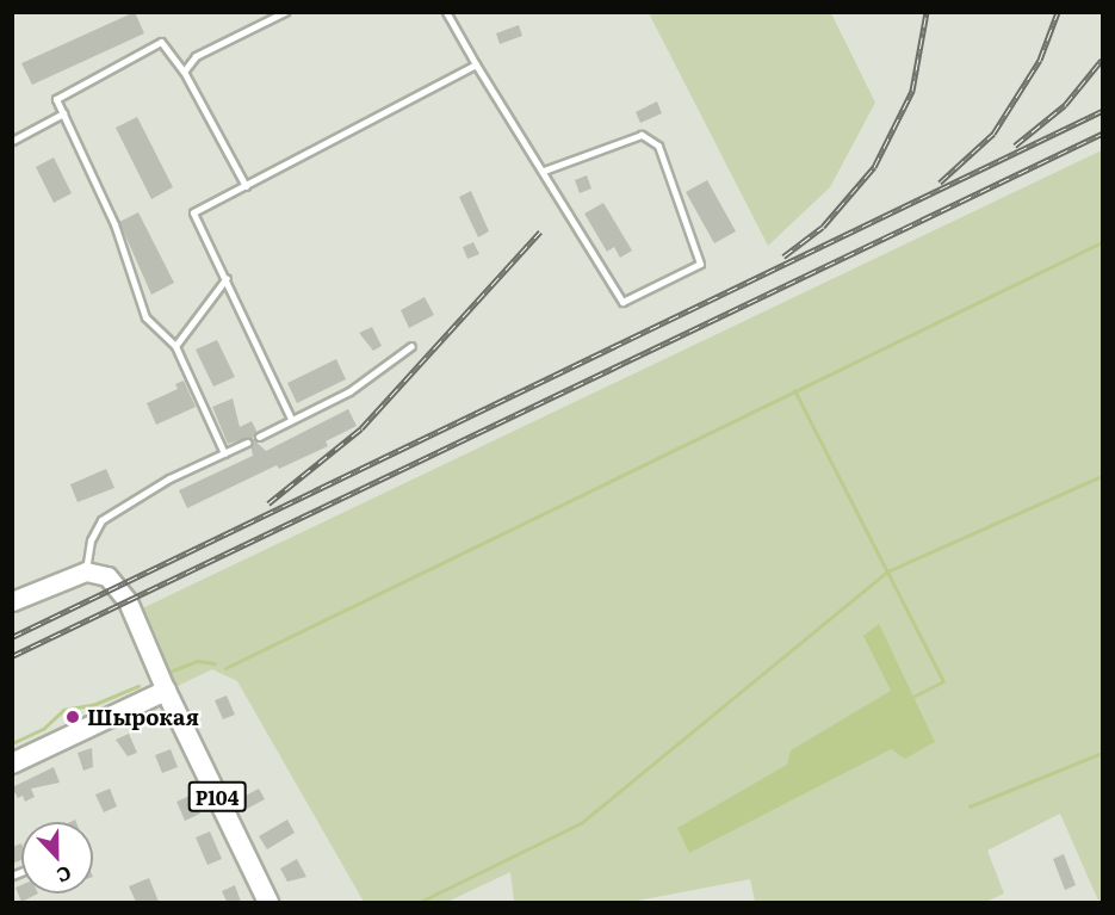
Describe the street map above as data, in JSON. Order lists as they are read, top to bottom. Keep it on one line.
{"streets":{"main road":["Р104"]},"places":["Шырокая"],"north":"bottom"}
